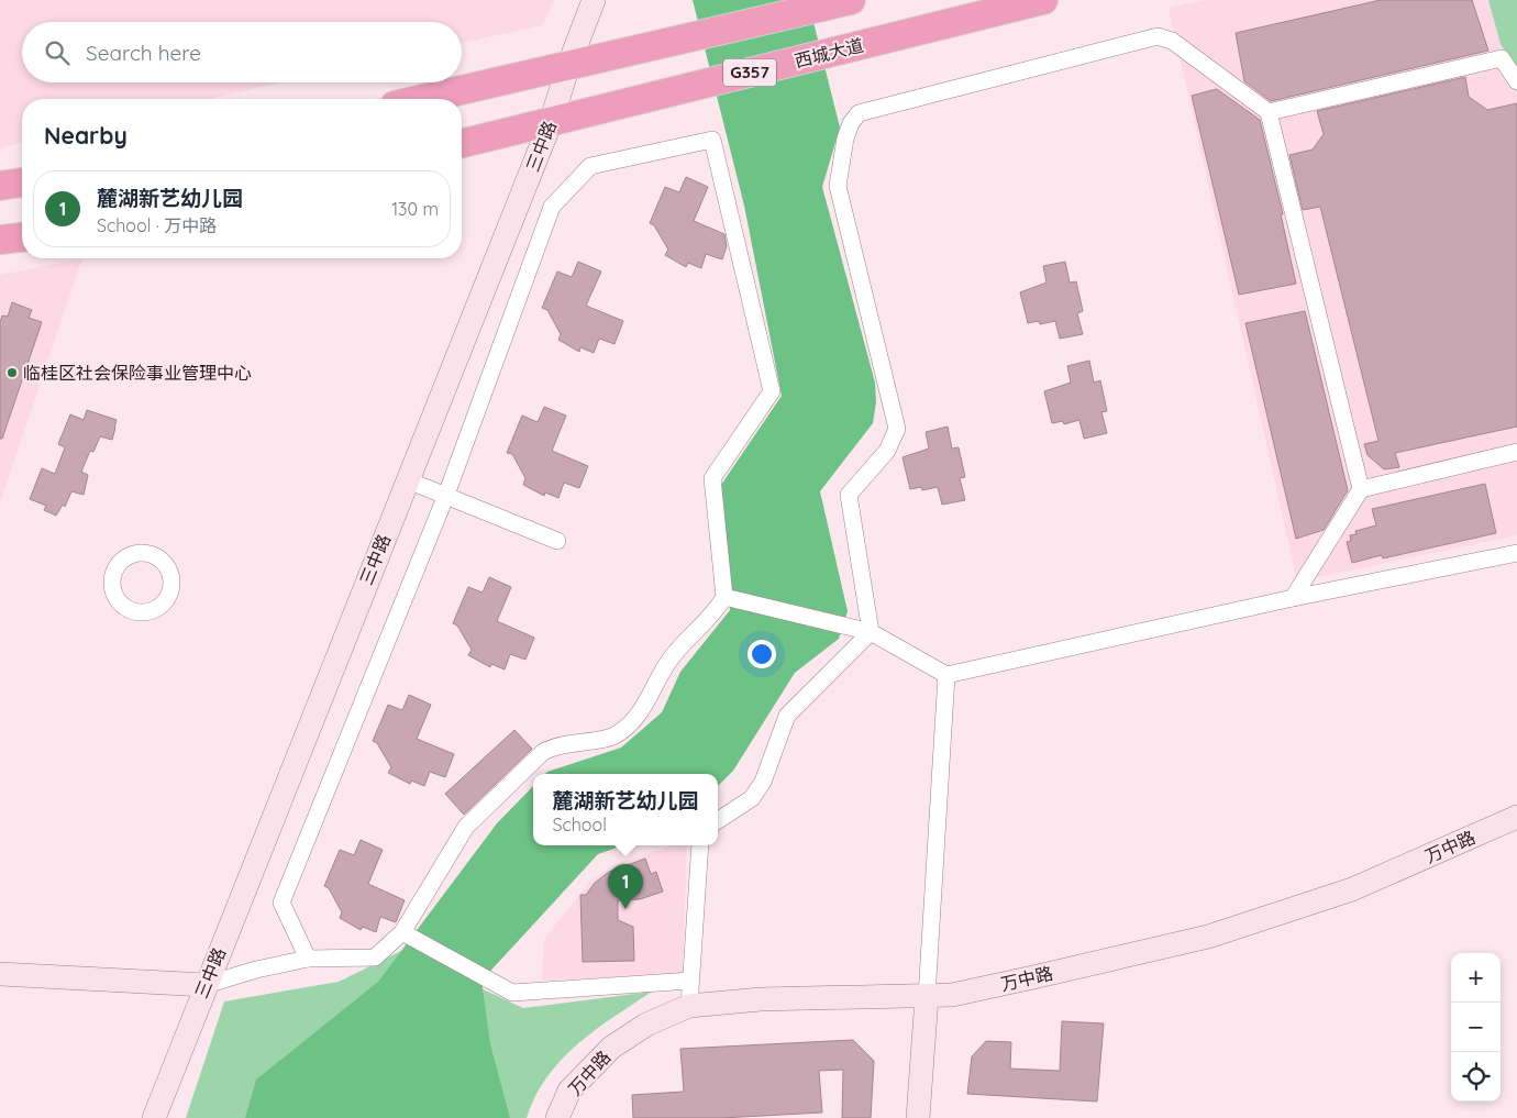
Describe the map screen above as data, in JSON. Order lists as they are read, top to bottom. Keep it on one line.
{"streets":{"highway":["西城大道","G357"],"street":["三中路","万中路"]},"crossings":[["西城大道","三中路"]],"places":["临桂区社会保险事业管理中心"],"page":{"search":"Search here","heading":"Nearby","list":[{"mark":"1","name":"麓湖新艺幼儿园","note":"School · 万中路","value":"130 m"}],"popup":["麓湖新艺幼儿园","School"],"pins":"1","map_buttons":["+","−"]}}
